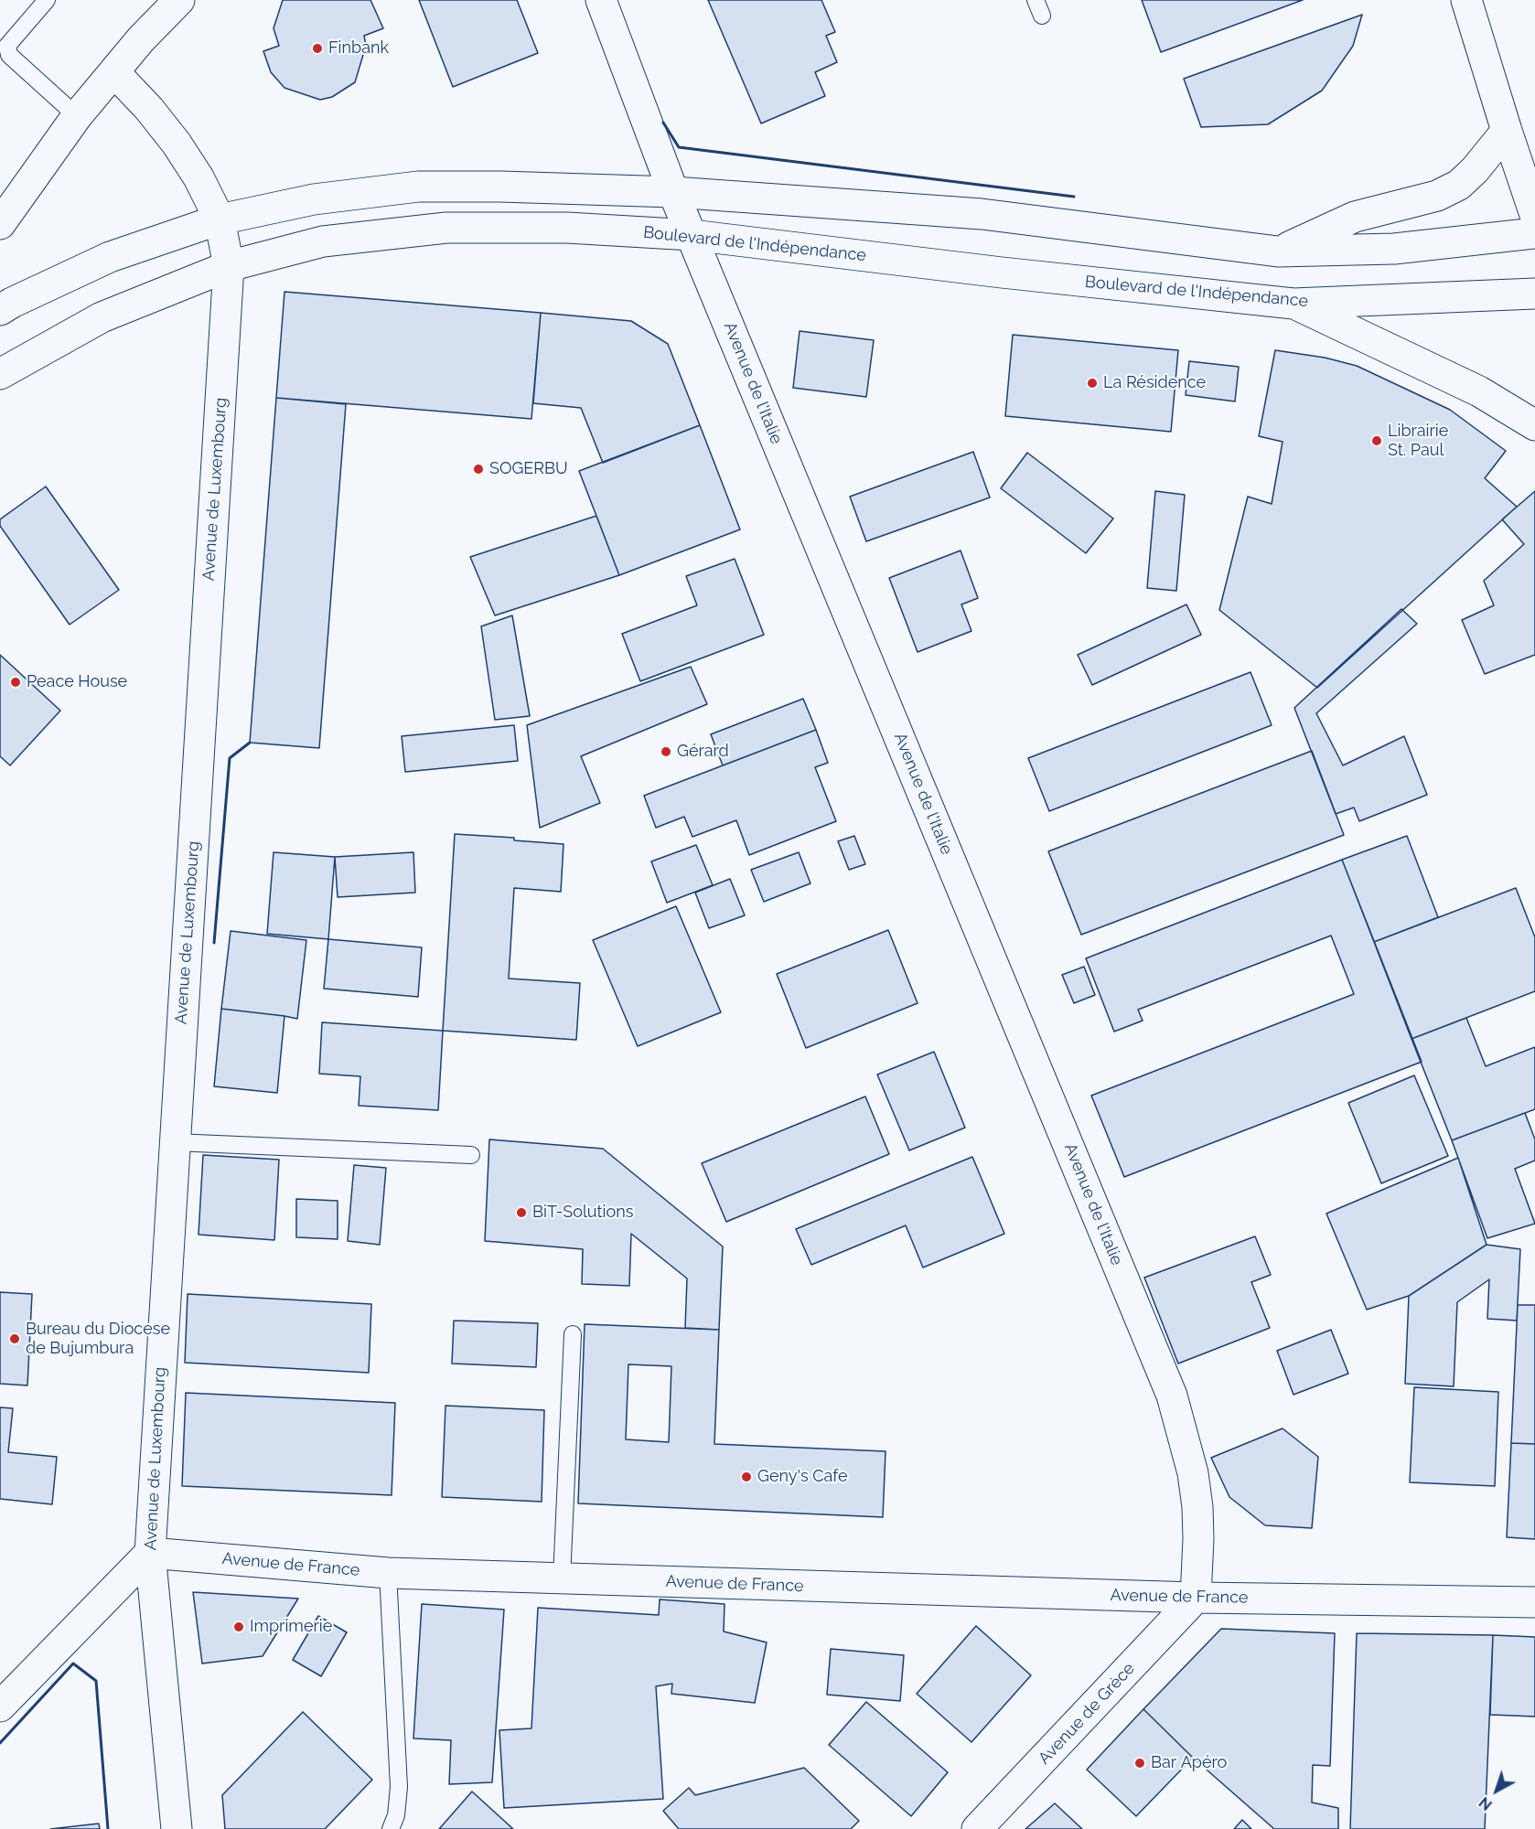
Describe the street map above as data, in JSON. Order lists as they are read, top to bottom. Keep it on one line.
{"streets":{"street":["Boulevard de l'Indépendance","Avenue de l'Italie","Avenue de Luxembourg","Avenue de France","Avenue de Grèce"]},"crossings":[["Boulevard de l'Indépendance","Avenue de l'Italie"],["Boulevard de l'Indépendance","Avenue de Luxembourg"],["Avenue de l'Italie","Avenue de France"],["Avenue de l'Italie","Avenue de Grèce"],["Avenue de Luxembourg","Avenue de France"],["Avenue de France","Avenue de Grèce"]],"places":["Finbank","La Résidence","Librairie St. Paul","SOGERBU","Peace House","Gérard","BiT-Solutions","Bureau du Diocese de Bujumbura","Geny's Cafe","Imprimerie","Bar Apéro"],"north":"bottom left"}
